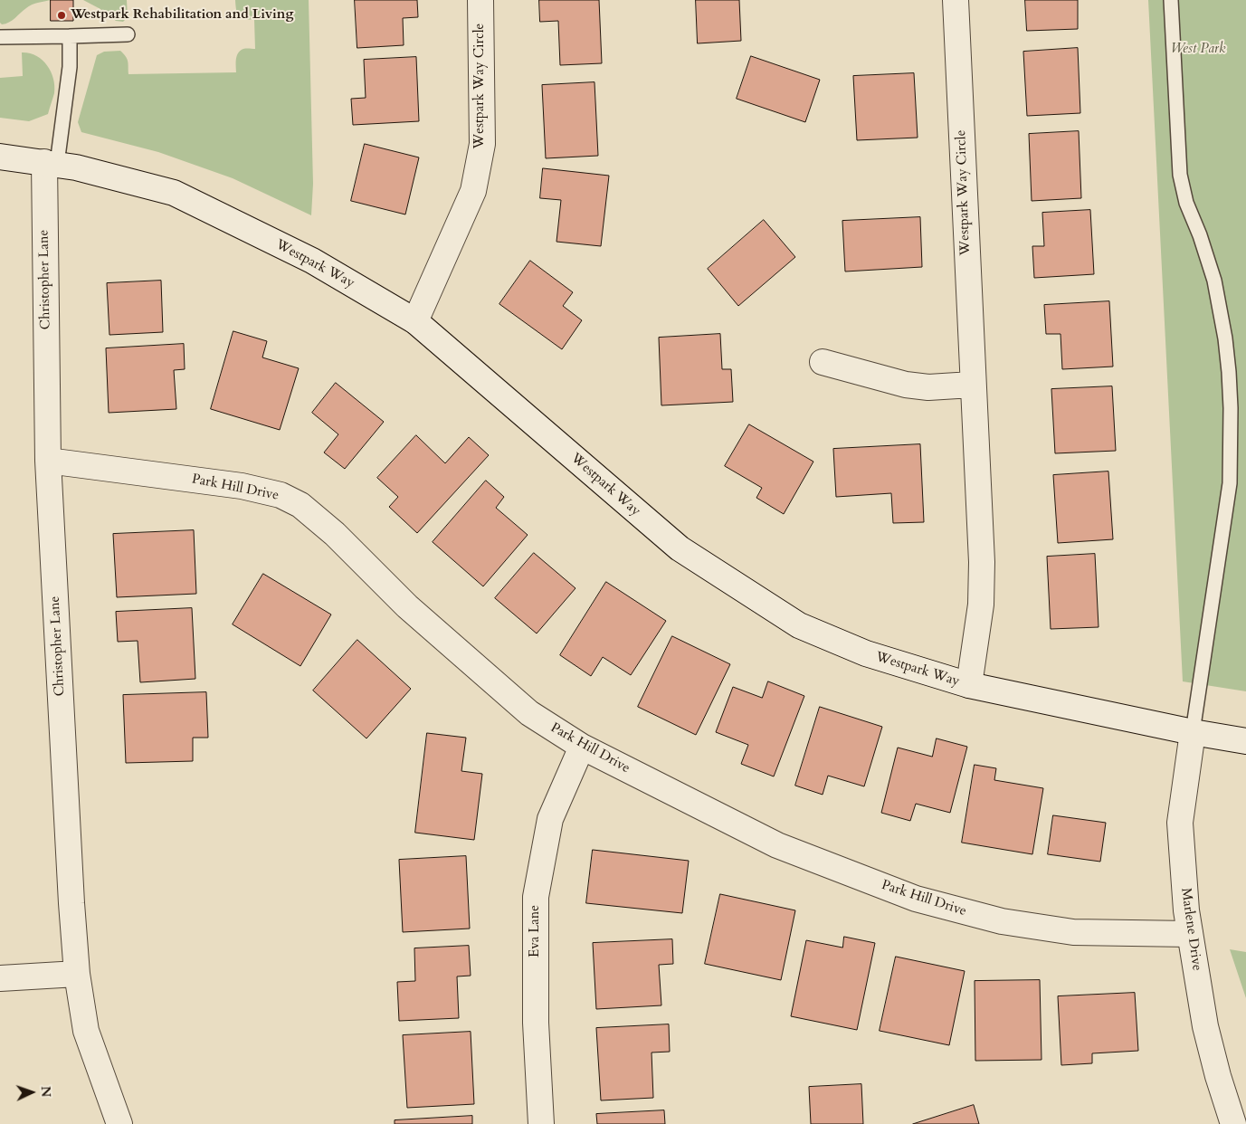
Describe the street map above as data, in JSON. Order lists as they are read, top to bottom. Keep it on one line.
{"streets":{"street":["Westpark Way Circle","Westpark Way","Christopher Lane","Park Hill Drive","Marlene Drive","Eva Lane"]},"crossings":[["Westpark Way Circle","Westpark Way"],["Westpark Way","Christopher Lane"],["Westpark Way","Marlene Drive"],["Christopher Lane","Park Hill Drive"],["Park Hill Drive","Marlene Drive"],["Park Hill Drive","Eva Lane"]],"parks":["West Park"],"places":["Westpark Rehabilitation and Living"],"north":"right"}
